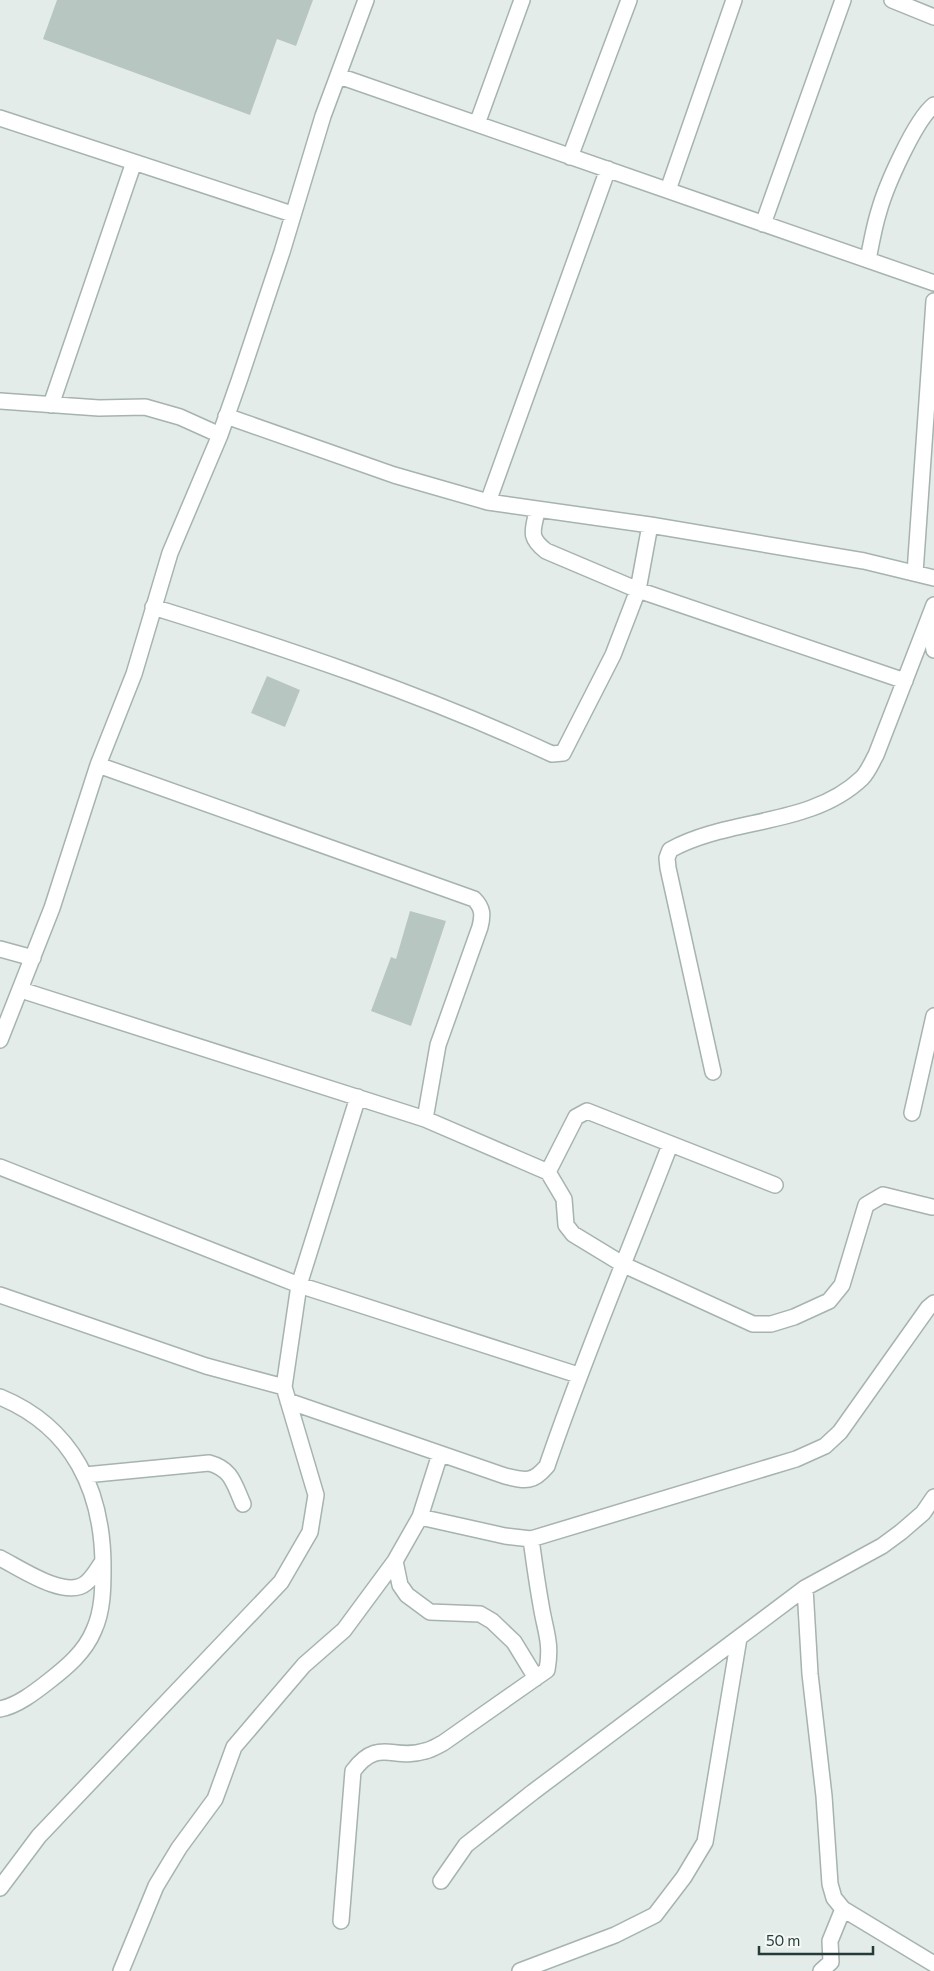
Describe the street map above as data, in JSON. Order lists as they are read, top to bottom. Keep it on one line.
{"scale_bar":"50 m"}
